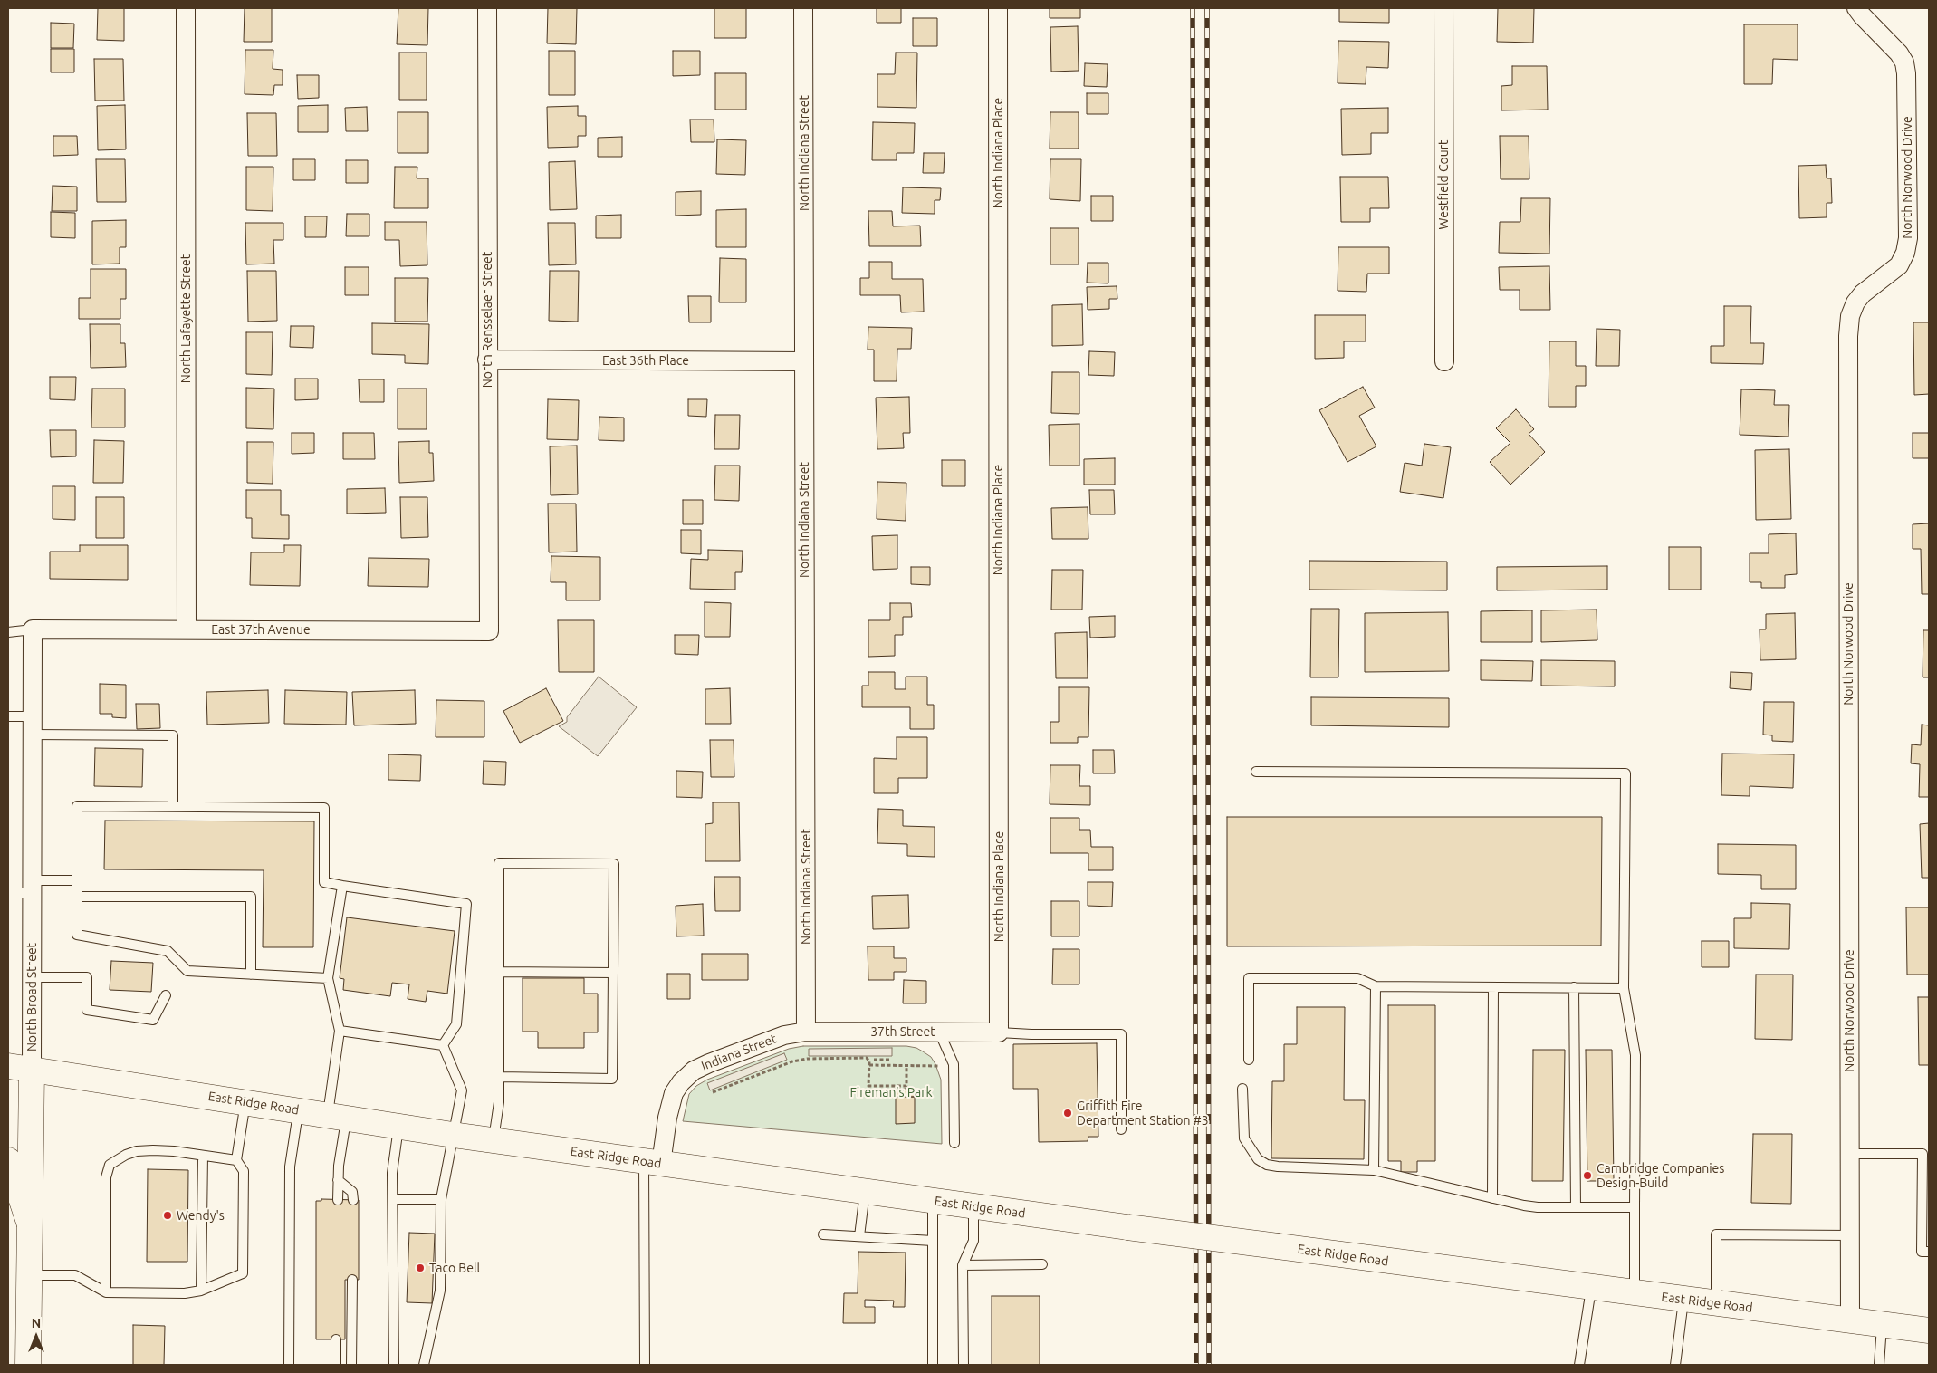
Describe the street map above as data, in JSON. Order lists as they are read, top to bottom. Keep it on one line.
{"streets":{"main road":["North Broad Street","East Ridge Road"],"street":["North Indiana Street","North Indiana Place","North Norwood Drive","Westfield Court","North Lafayette Street","North Rensselaer Street","East 36th Place","East 37th Avenue","37th Street","Indiana Street"]},"crossings":[["North Indiana Street","East 36th Place"],["North Indiana Street","37th Street"],["North Indiana Street","Indiana Street"],["North Indiana Place","37th Street"],["North Norwood Drive","East Ridge Road"],["North Lafayette Street","East 37th Avenue"],["North Rensselaer Street","East 36th Place"],["North Rensselaer Street","East 37th Avenue"],["East 37th Avenue","North Broad Street"],["North Broad Street","East Ridge Road"],["37th Street","Indiana Street"],["Indiana Street","East Ridge Road"]],"parks":["Fireman’s Park"],"places":["Griffith Fire Department Station #3","Cambridge Companies Design-Build","Wendy's","Taco Bell"],"north":"top"}
